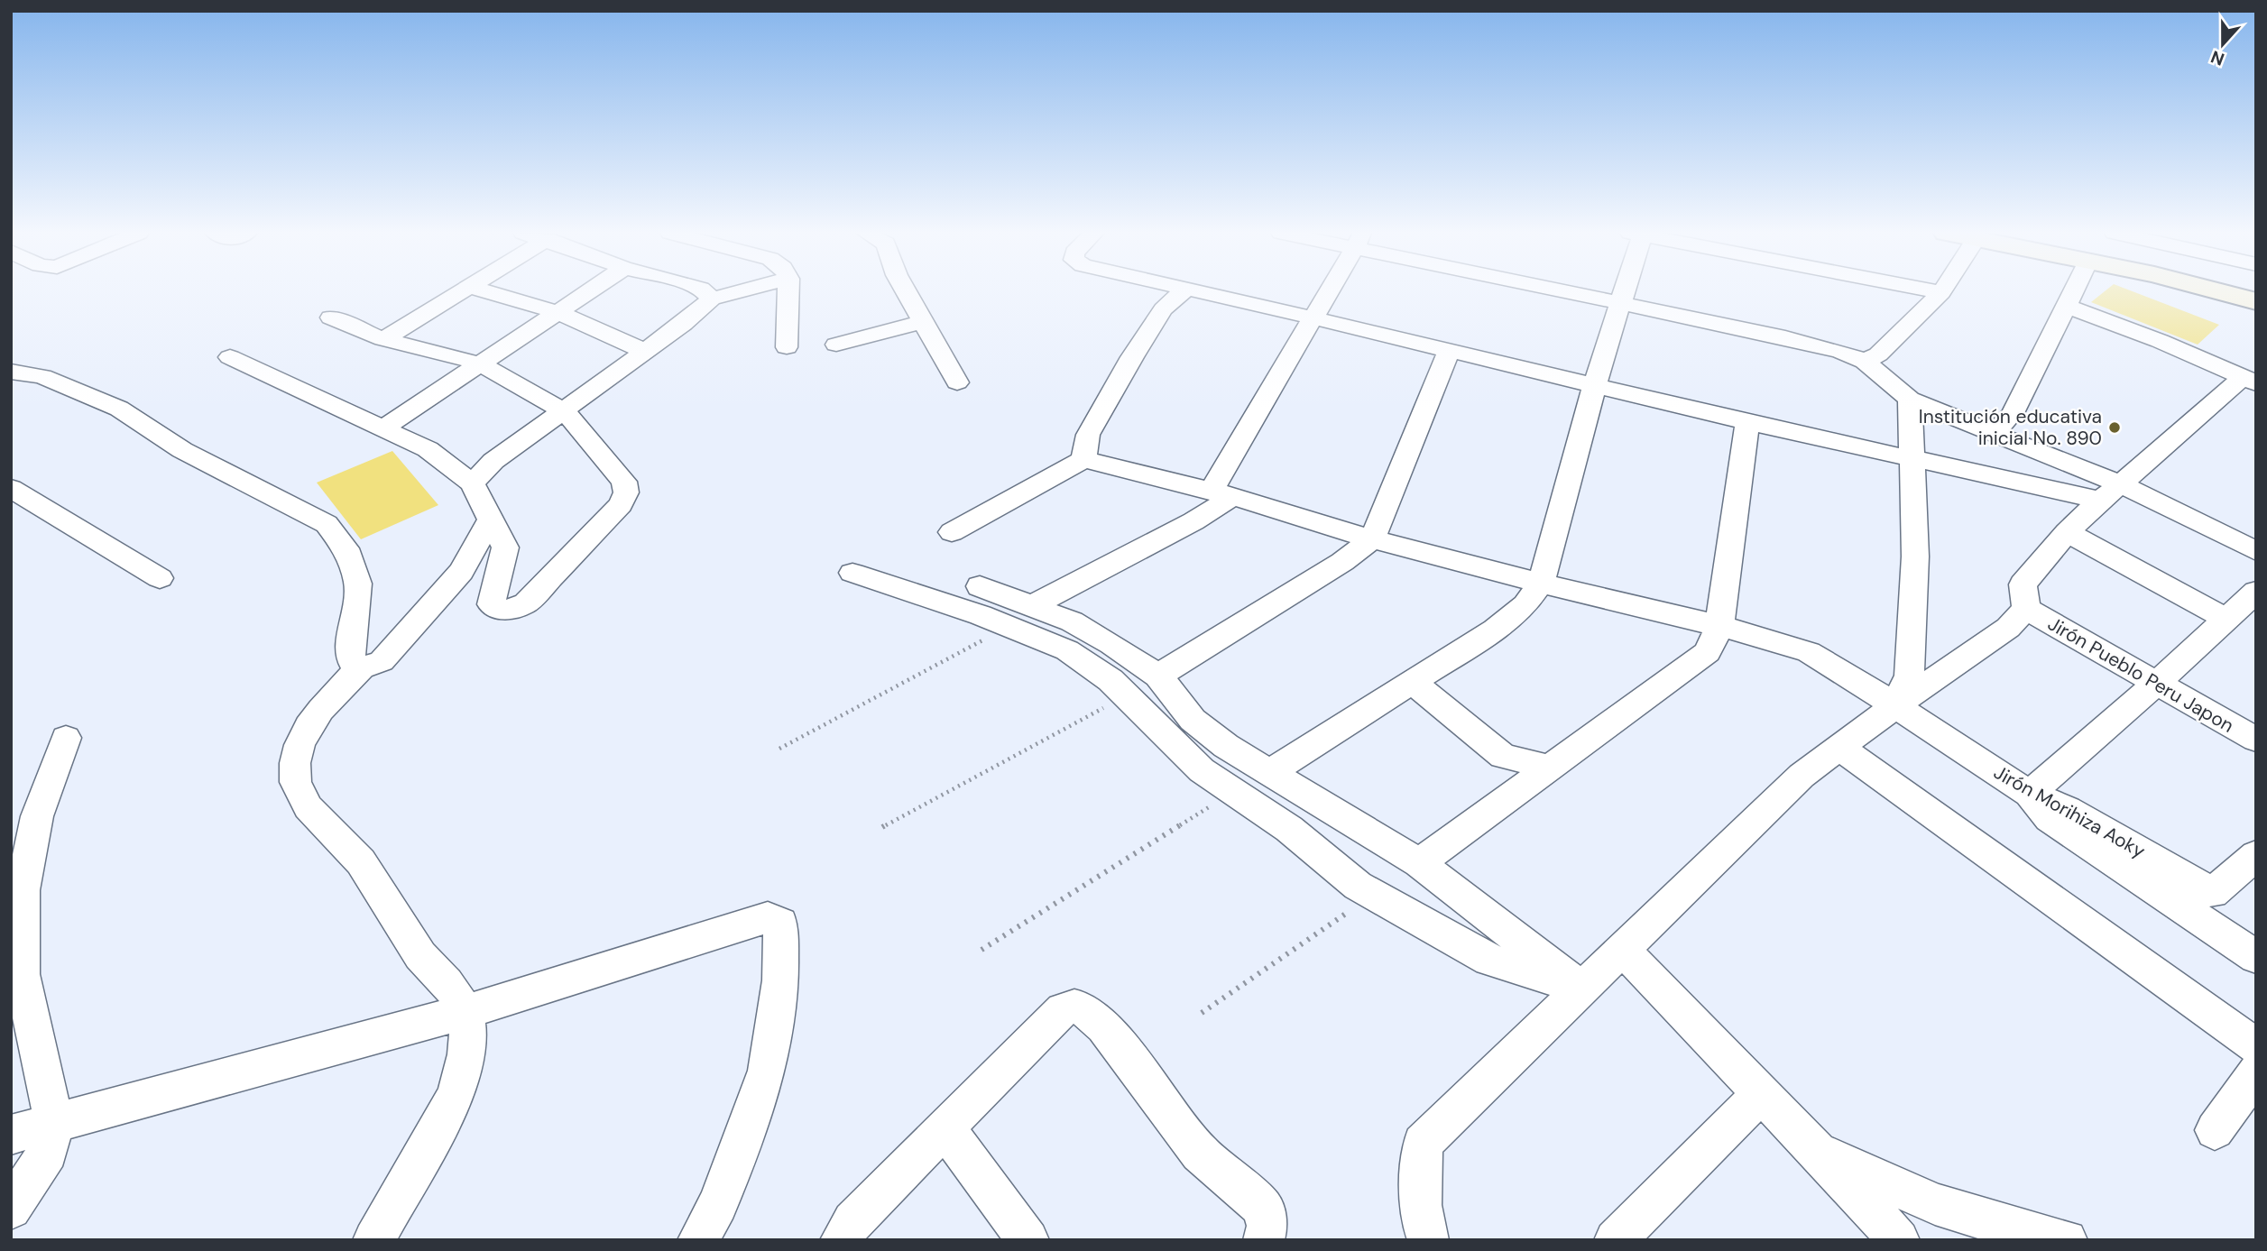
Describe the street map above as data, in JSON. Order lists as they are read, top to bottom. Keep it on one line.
{"streets":{"street":["Jirón Pueblo Peru Japon","Jirón Morihiza Aoky"]},"places":["Institución educativa inicial No. 890"],"north":"bottom"}
